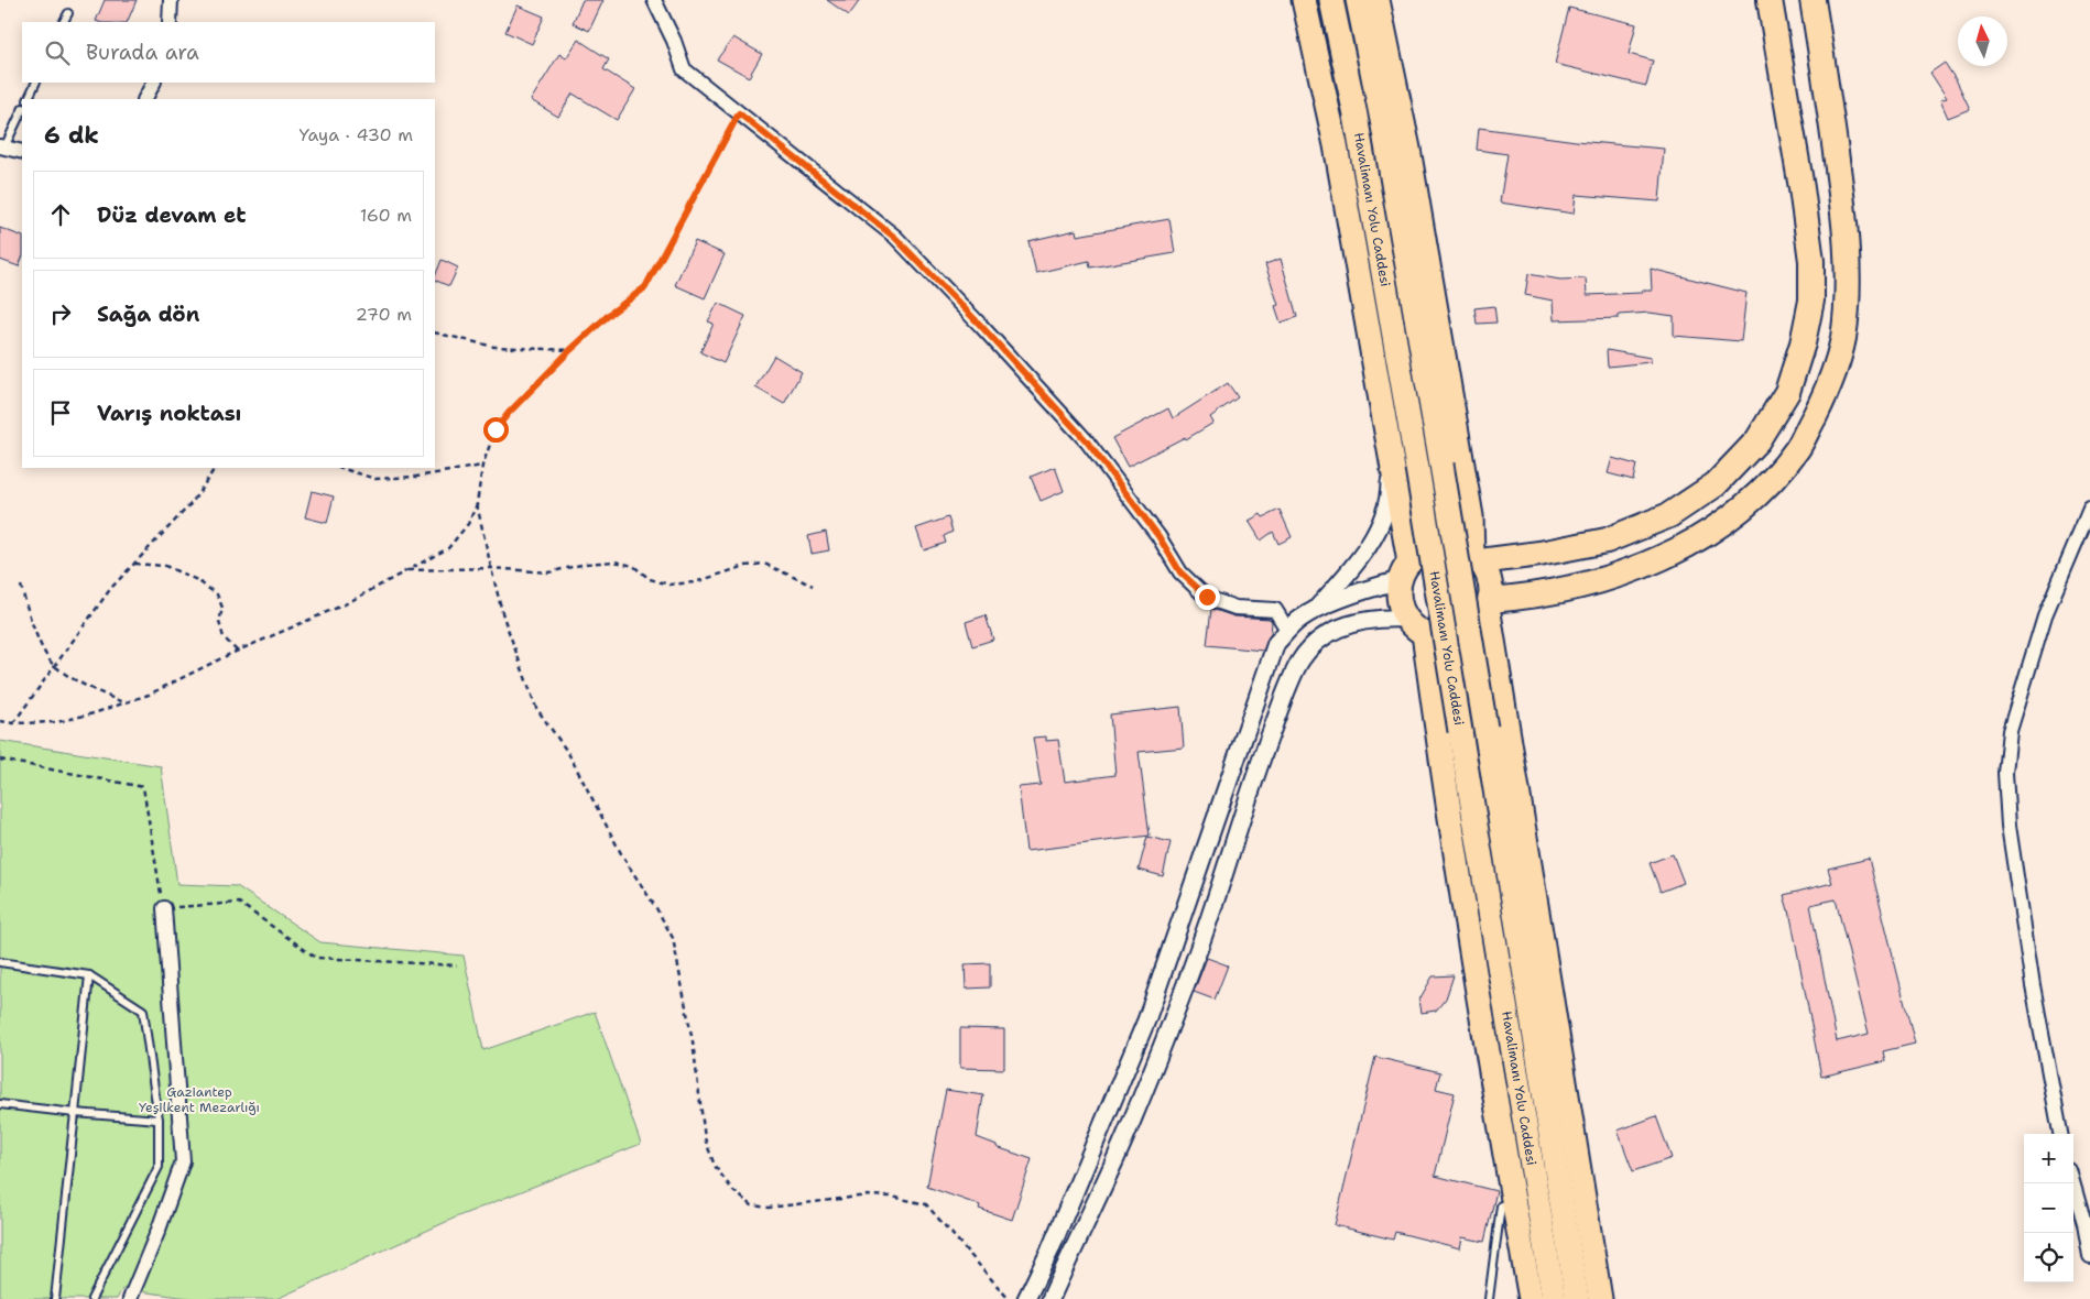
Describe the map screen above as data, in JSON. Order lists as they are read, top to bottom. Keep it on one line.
{"streets":{"highway":["Havalimanı Yolu Caddesi"]},"parks":["Gaziantep Yeşilkent Mezarlığı"],"north":"top","page":{"search":"Burada ara","heading":["6 dk","Yaya · 430 m"],"list":[["Düz devam et","160 m"],["Sağa dön","270 m"],"Varış noktası"],"map_buttons":["+","−"]}}
